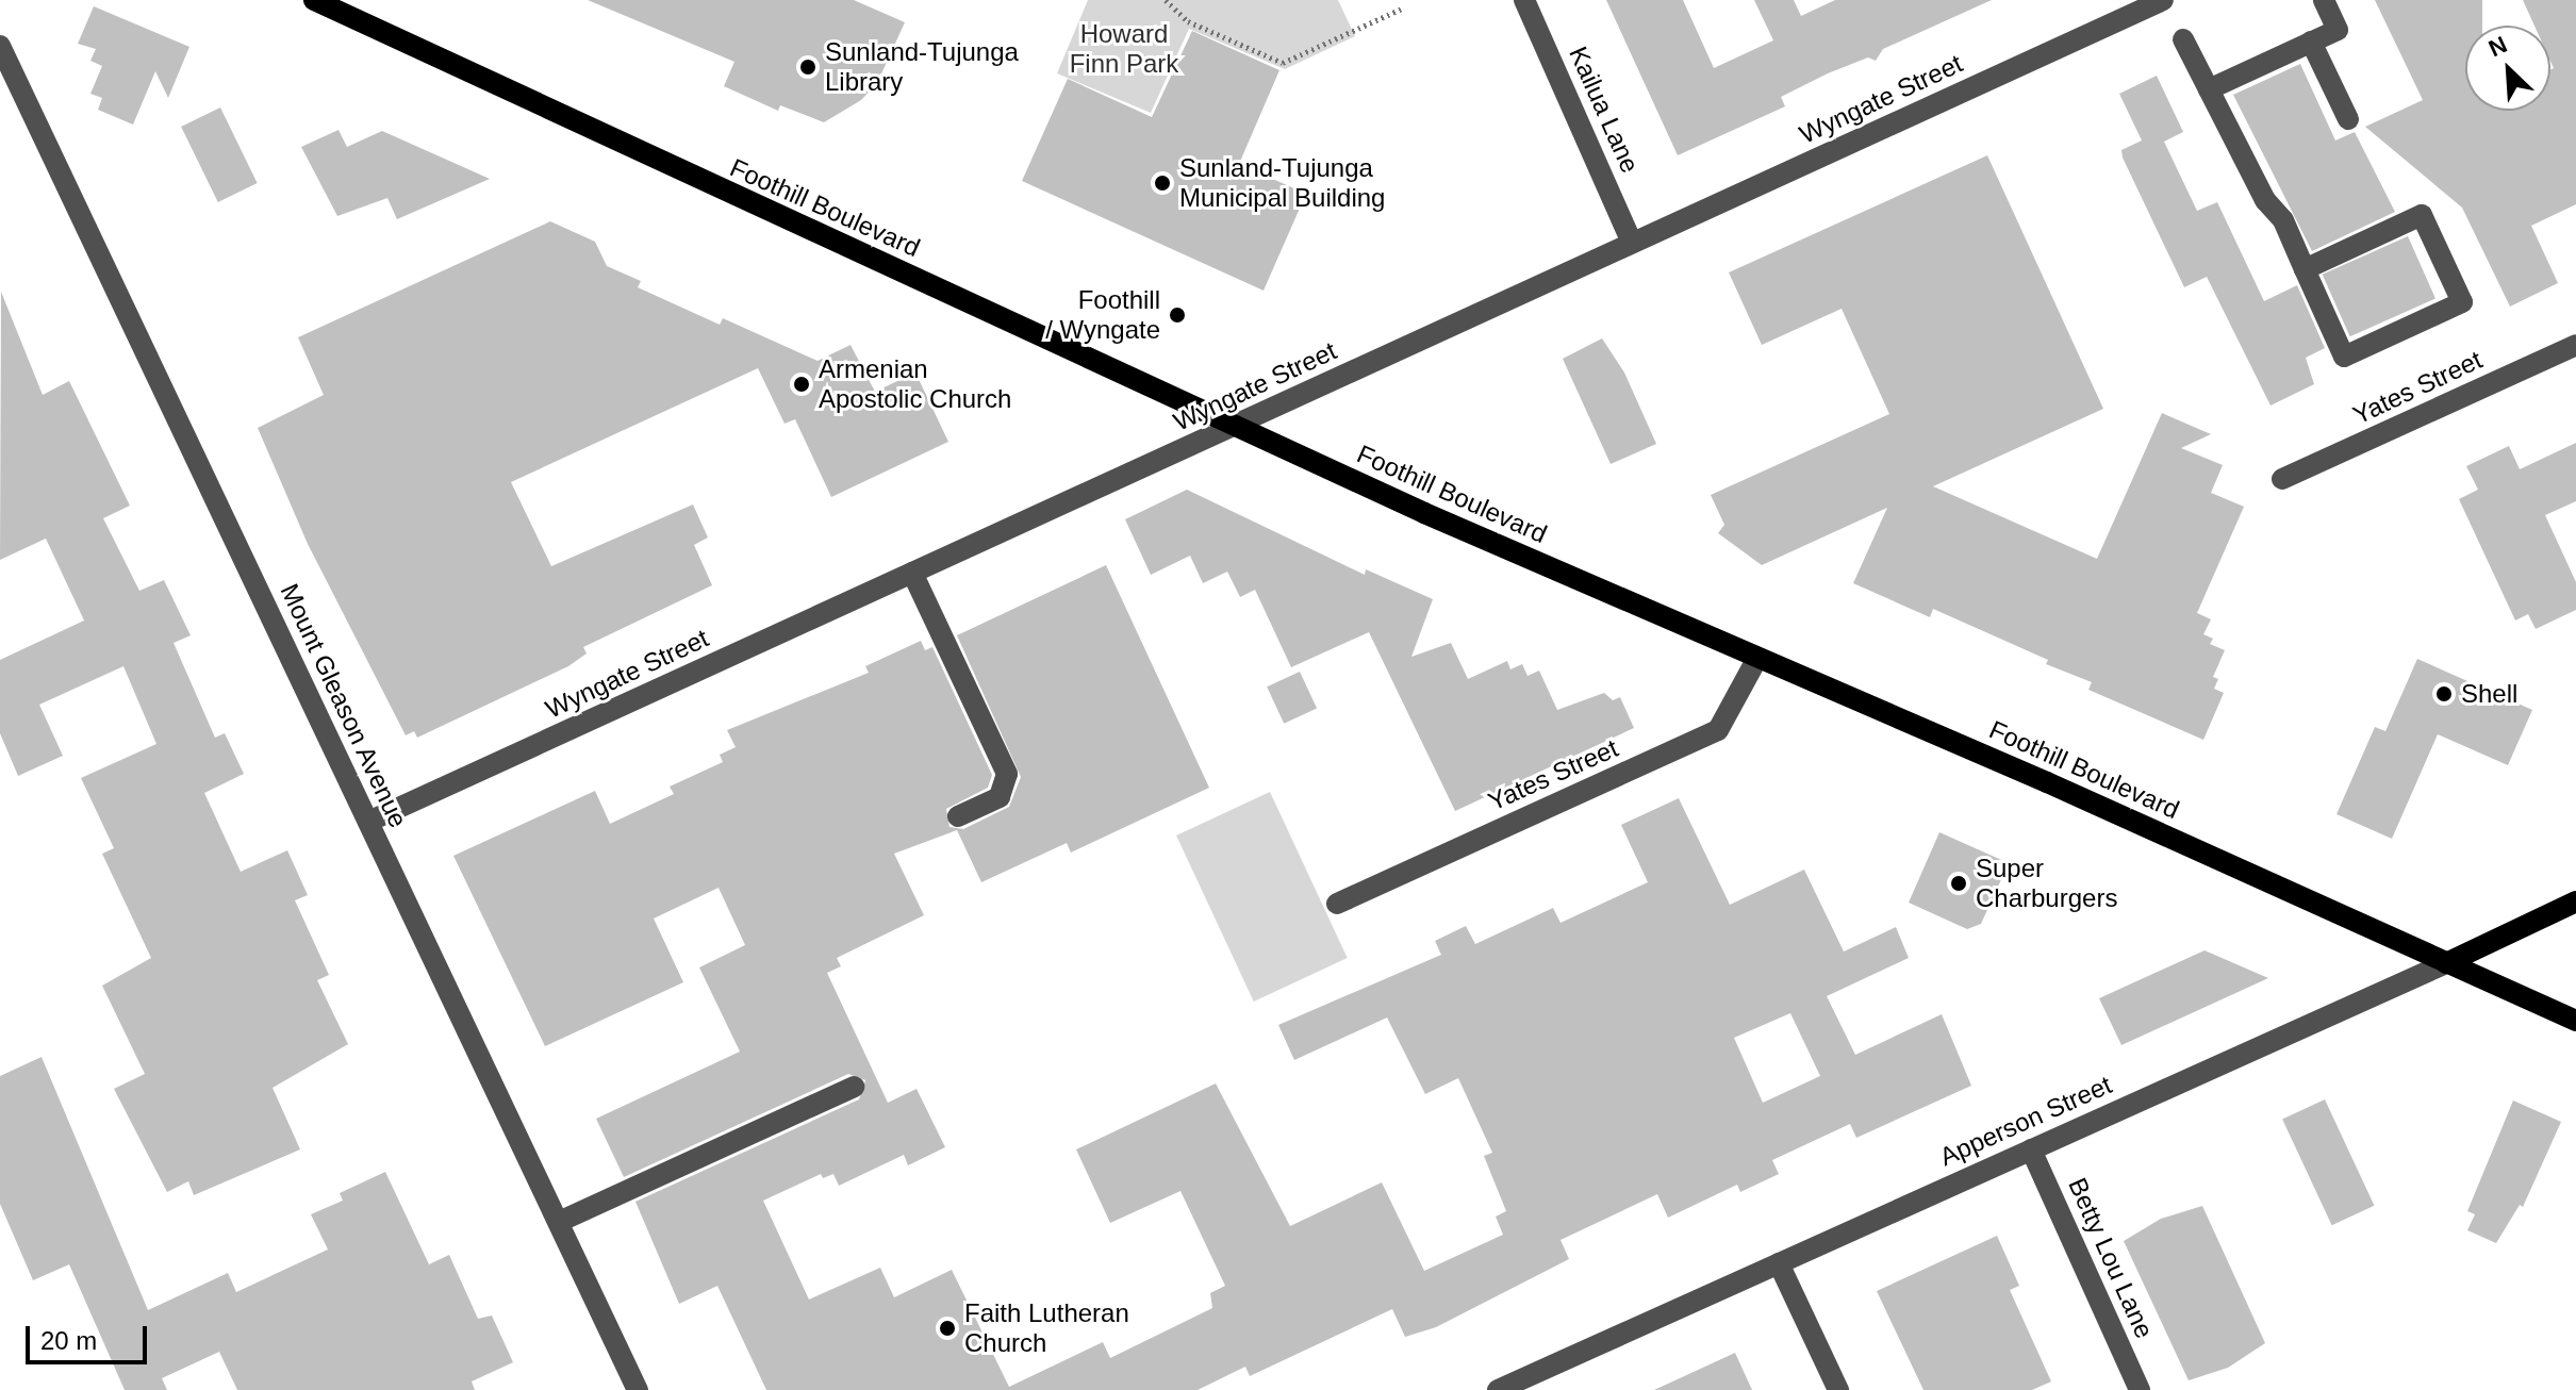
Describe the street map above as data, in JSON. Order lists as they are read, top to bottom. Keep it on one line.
{"streets":{"main road":["Foothill Boulevard","Apperson Street"],"street":["Wyngate Street","Kailua Lane","Yates Street","Mount Gleason Avenue","Betty Lou Lane"]},"crossings":[["Wyngate Street","Kailua Lane"],["Wyngate Street","Foothill Boulevard"],["Wyngate Street","Mount Gleason Avenue"],["Foothill Boulevard","Yates Street"],["Foothill Boulevard","Apperson Street"],["Apperson Street","Betty Lou Lane"]],"parks":["Howard Finn Park"],"places":["Sunland-Tujunga Library","Sunland-Tujunga Municipal Building","Foothill / Wyngate","Armenian Apostolic Church","Shell","Super Charburgers","Faith Lutheran Church"],"scale_bar":"20 m","north":"top left"}
